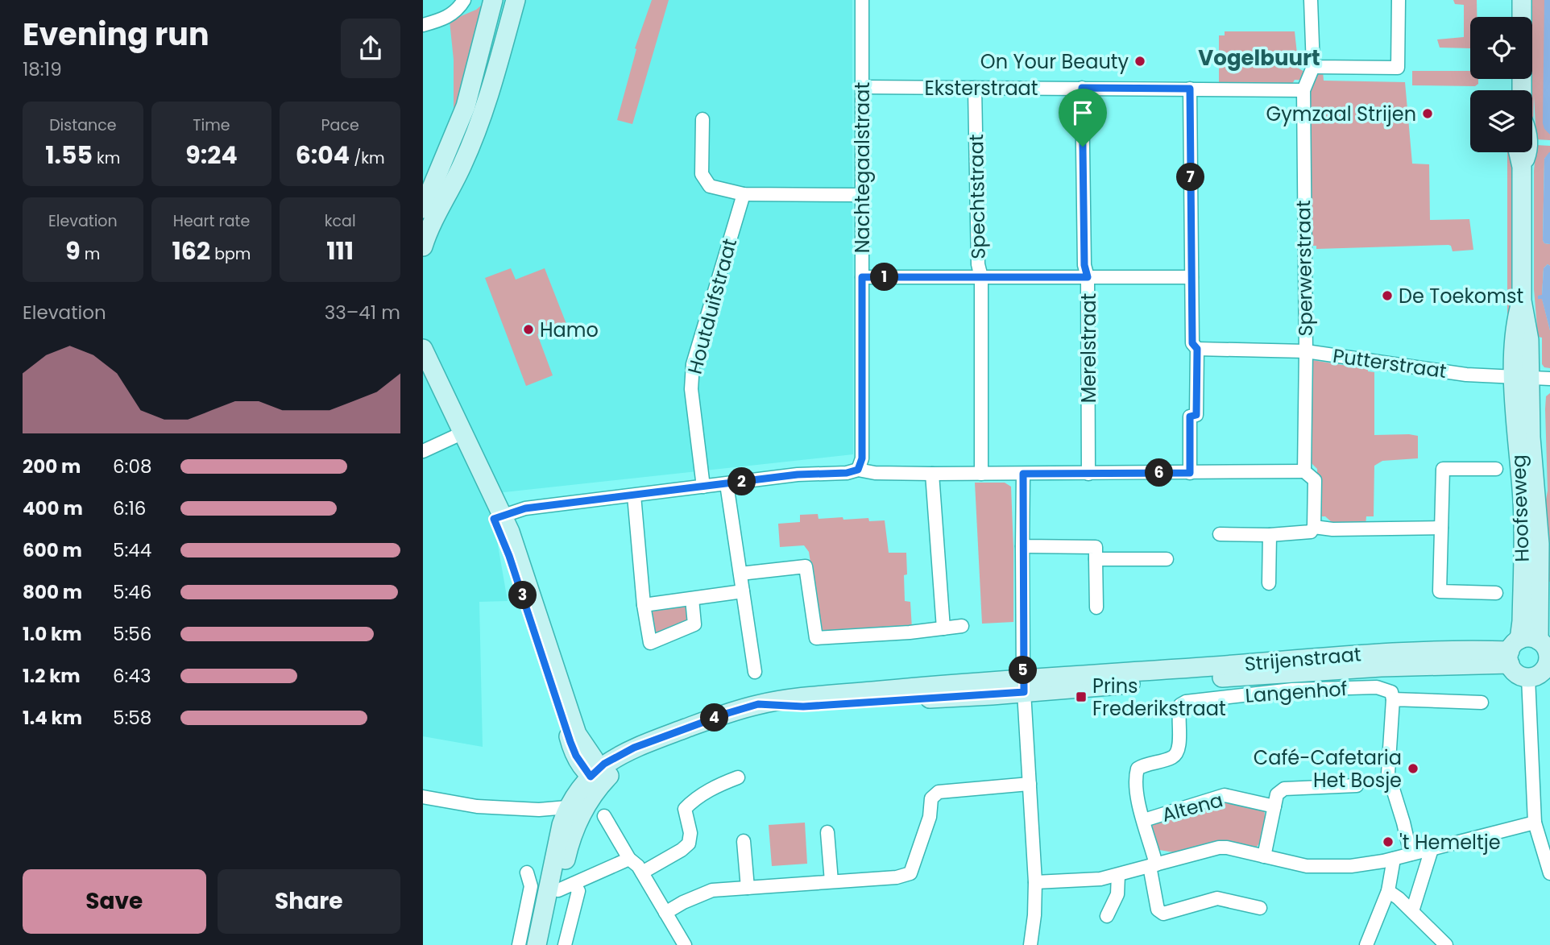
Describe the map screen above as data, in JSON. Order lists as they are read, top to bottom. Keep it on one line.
{"streets":{"street":["Eksterstraat","Nachtegaalstraat","Spechtstraat","Sperwerstraat","Houtduifstraat","Merelstraat","Putterstraat","Hoofseweg","Strijenstraat","Langenhof","Altena"]},"crossings":[["Eksterstraat","Nachtegaalstraat"],["Eksterstraat","Spechtstraat"],["Eksterstraat","Sperwerstraat"],["Eksterstraat","Merelstraat"],["Sperwerstraat","Putterstraat"],["Putterstraat","Hoofseweg"],["Hoofseweg","Strijenstraat"],["Langenhof","Altena"]],"districts":["Vogelbuurt"],"places":{"other":["On Your Beauty","Gymzaal Strijen","De Toekomst","Hamo","Café-Cafetaria Het Bosje","'t Hemeltje"],"transit":["Prins Frederikstraat"]},"page":{"heading":["Evening run","18:19"],"stats":[["Distance","1.55 km"],["Time","9:24"],["Pace","6:04 /km"],["Elevation","9 m"],["Heart rate","162 bpm"],["kcal","111"]],"pins":["7","1","6","2","3","5","4"],"chart":["Elevation","33–41 m"],"list":[{"name":"200 m","note":"6:08"},{"name":"400 m","note":"6:16"},{"name":"600 m","note":"5:44"},{"name":"800 m","note":"5:46"},{"name":"1.0 km","note":"5:56"},{"name":"1.2 km","note":"6:43"},{"name":"1.4 km","note":"5:58"}],"buttons":["Save","Share"]}}
